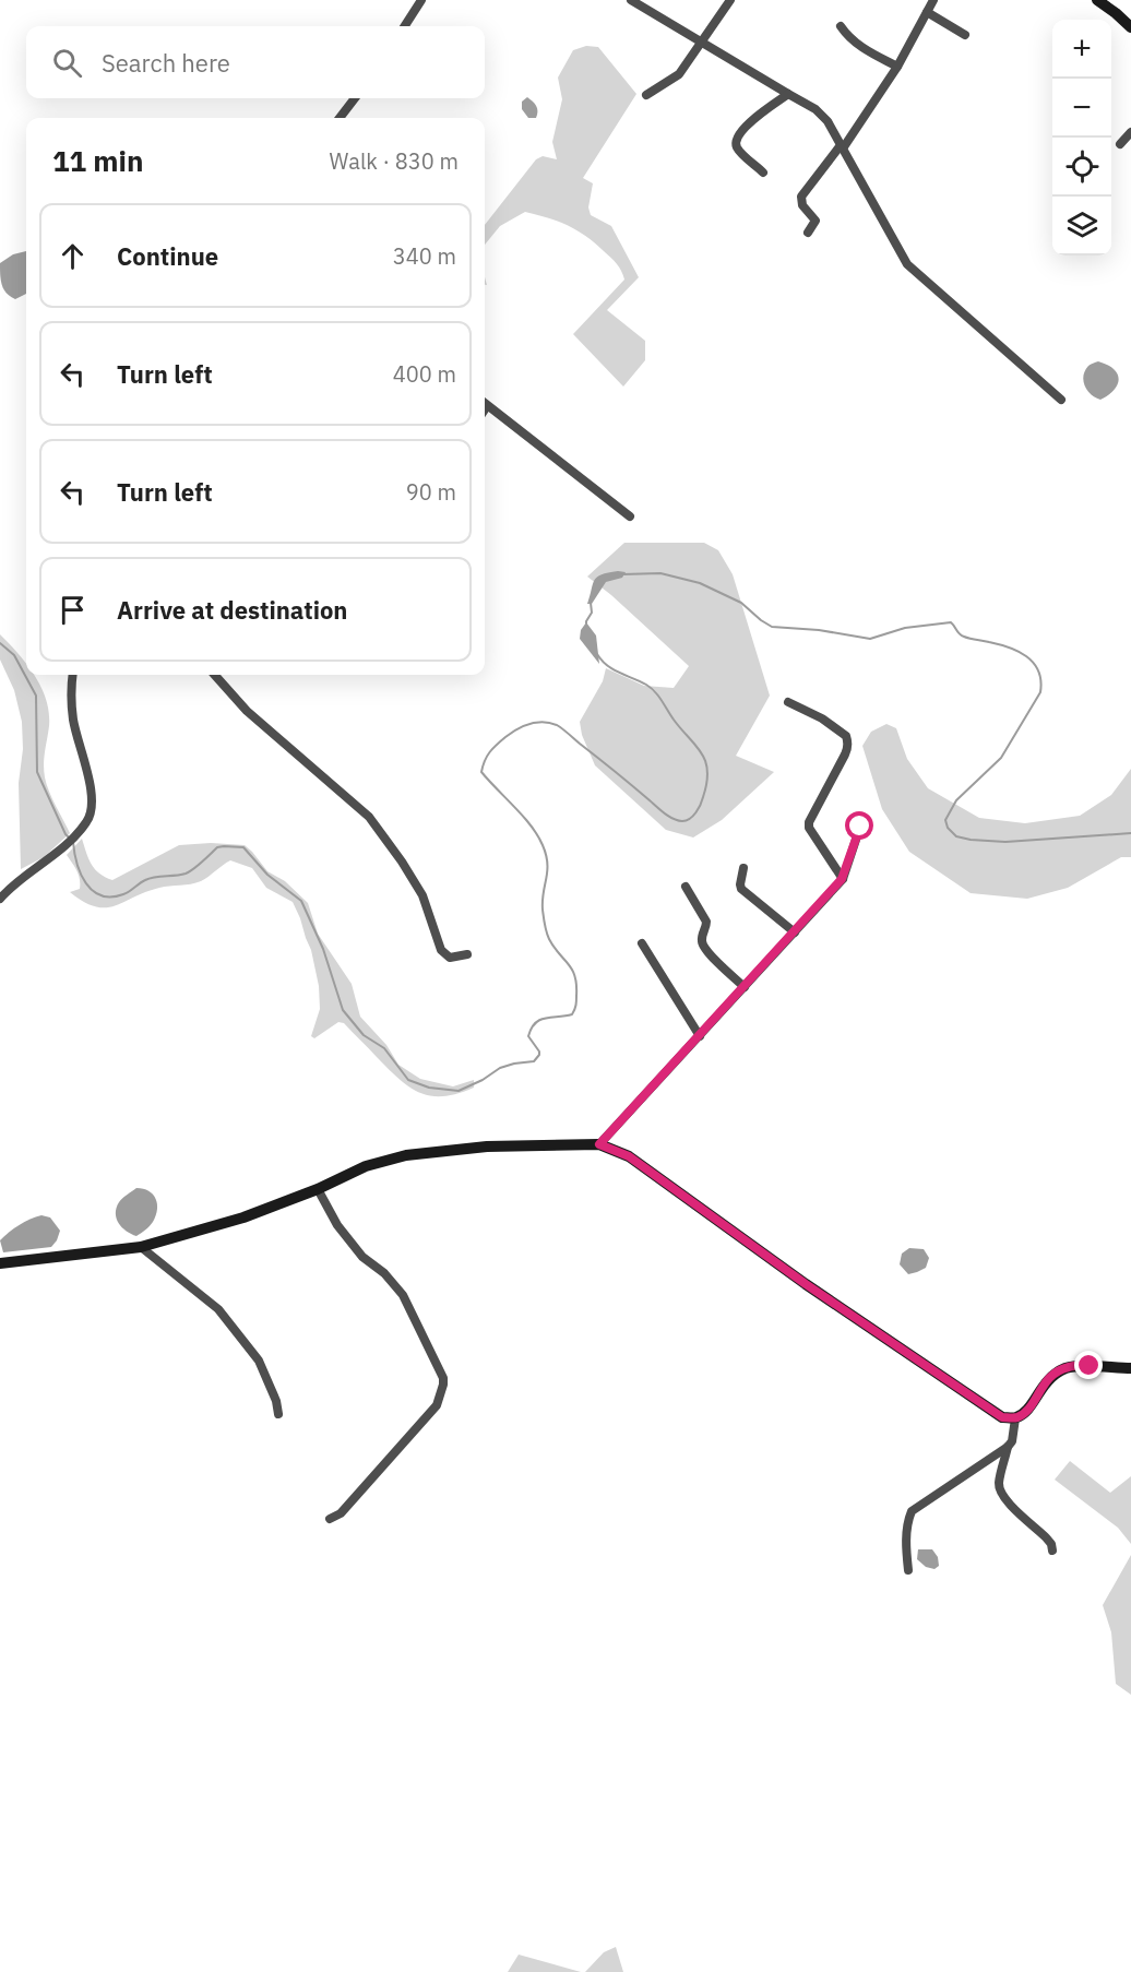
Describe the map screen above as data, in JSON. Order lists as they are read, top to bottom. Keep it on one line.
{"page":{"map_buttons":["+","−"],"search":"Search here","heading":["11 min","Walk · 830 m"],"list":[["Continue","340 m"],["Turn left","400 m"],["Turn left","90 m"],"Arrive at destination"]}}
